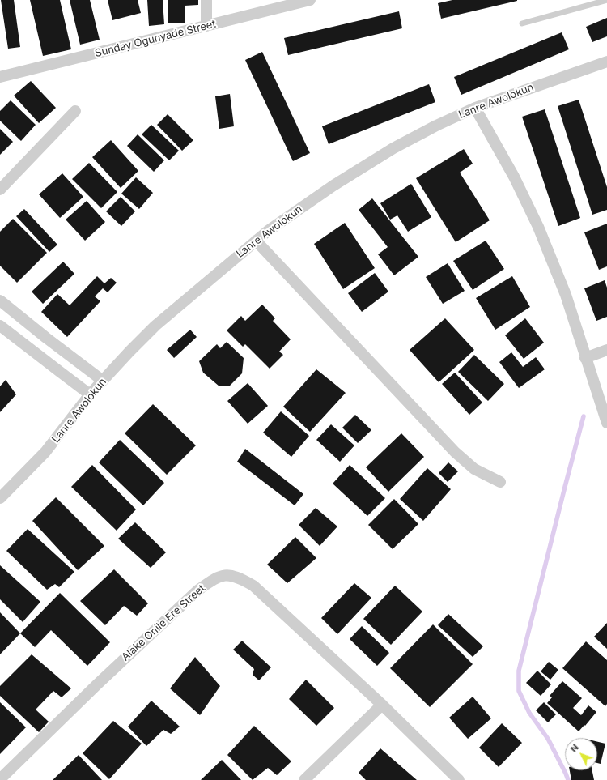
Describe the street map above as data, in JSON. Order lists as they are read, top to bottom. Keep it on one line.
{"streets":{"street":["Sunday Ogunyade Street","Lanre Awolokun","Alake Onile Ere Street"]},"north":"top left"}
